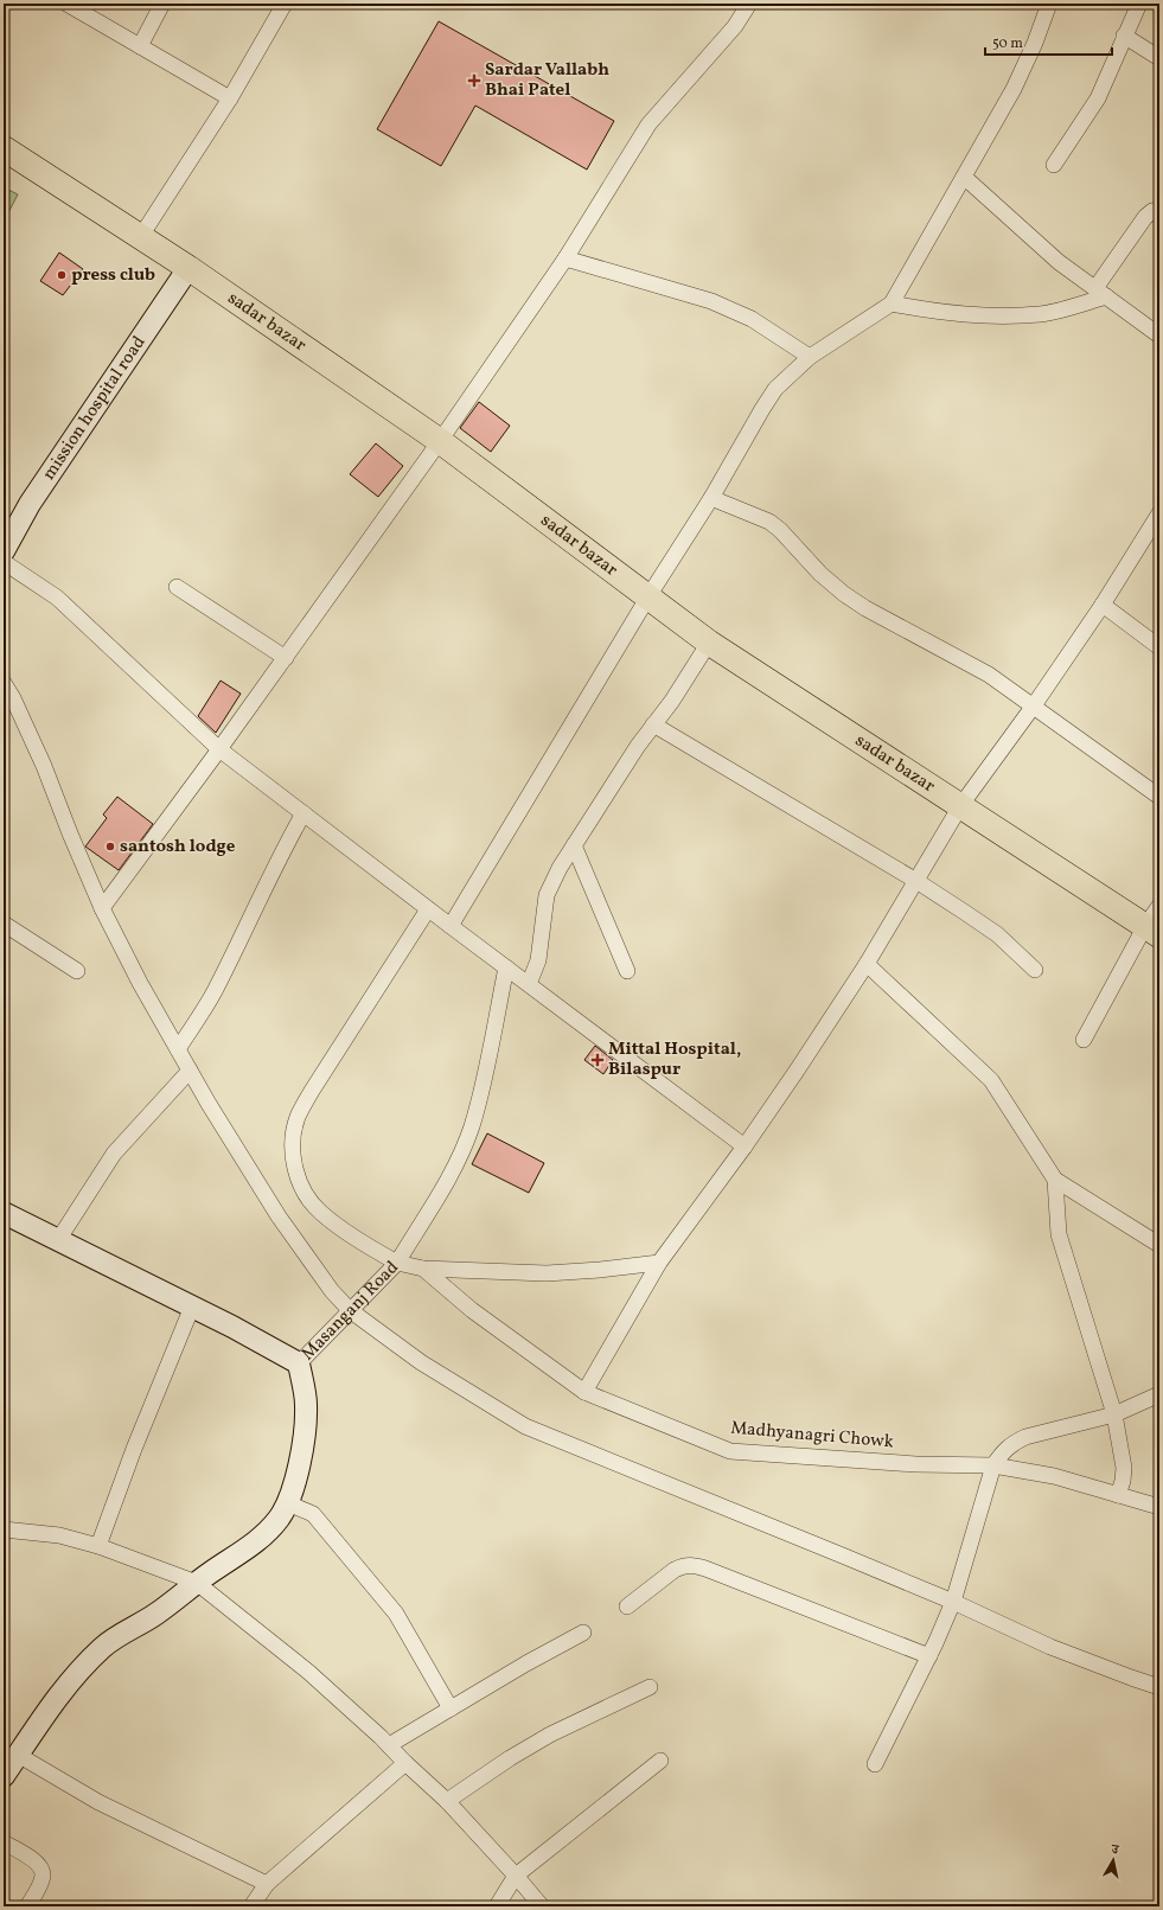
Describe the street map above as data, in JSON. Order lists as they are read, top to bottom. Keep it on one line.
{"streets":{"main road":["sadar bazar"],"street":["mission hospital road","Masanganj Road","Madhyanagri Chowk"]},"crossings":[["sadar bazar","mission hospital road"],["Masanganj Road","Madhyanagri Chowk"]],"places":{"health":["Sardar Vallabh Bhai Patel","Mittal Hospital, Bilaspur"],"other":["press club","santosh lodge"]},"scale_bar":"50 m","north":"top"}
